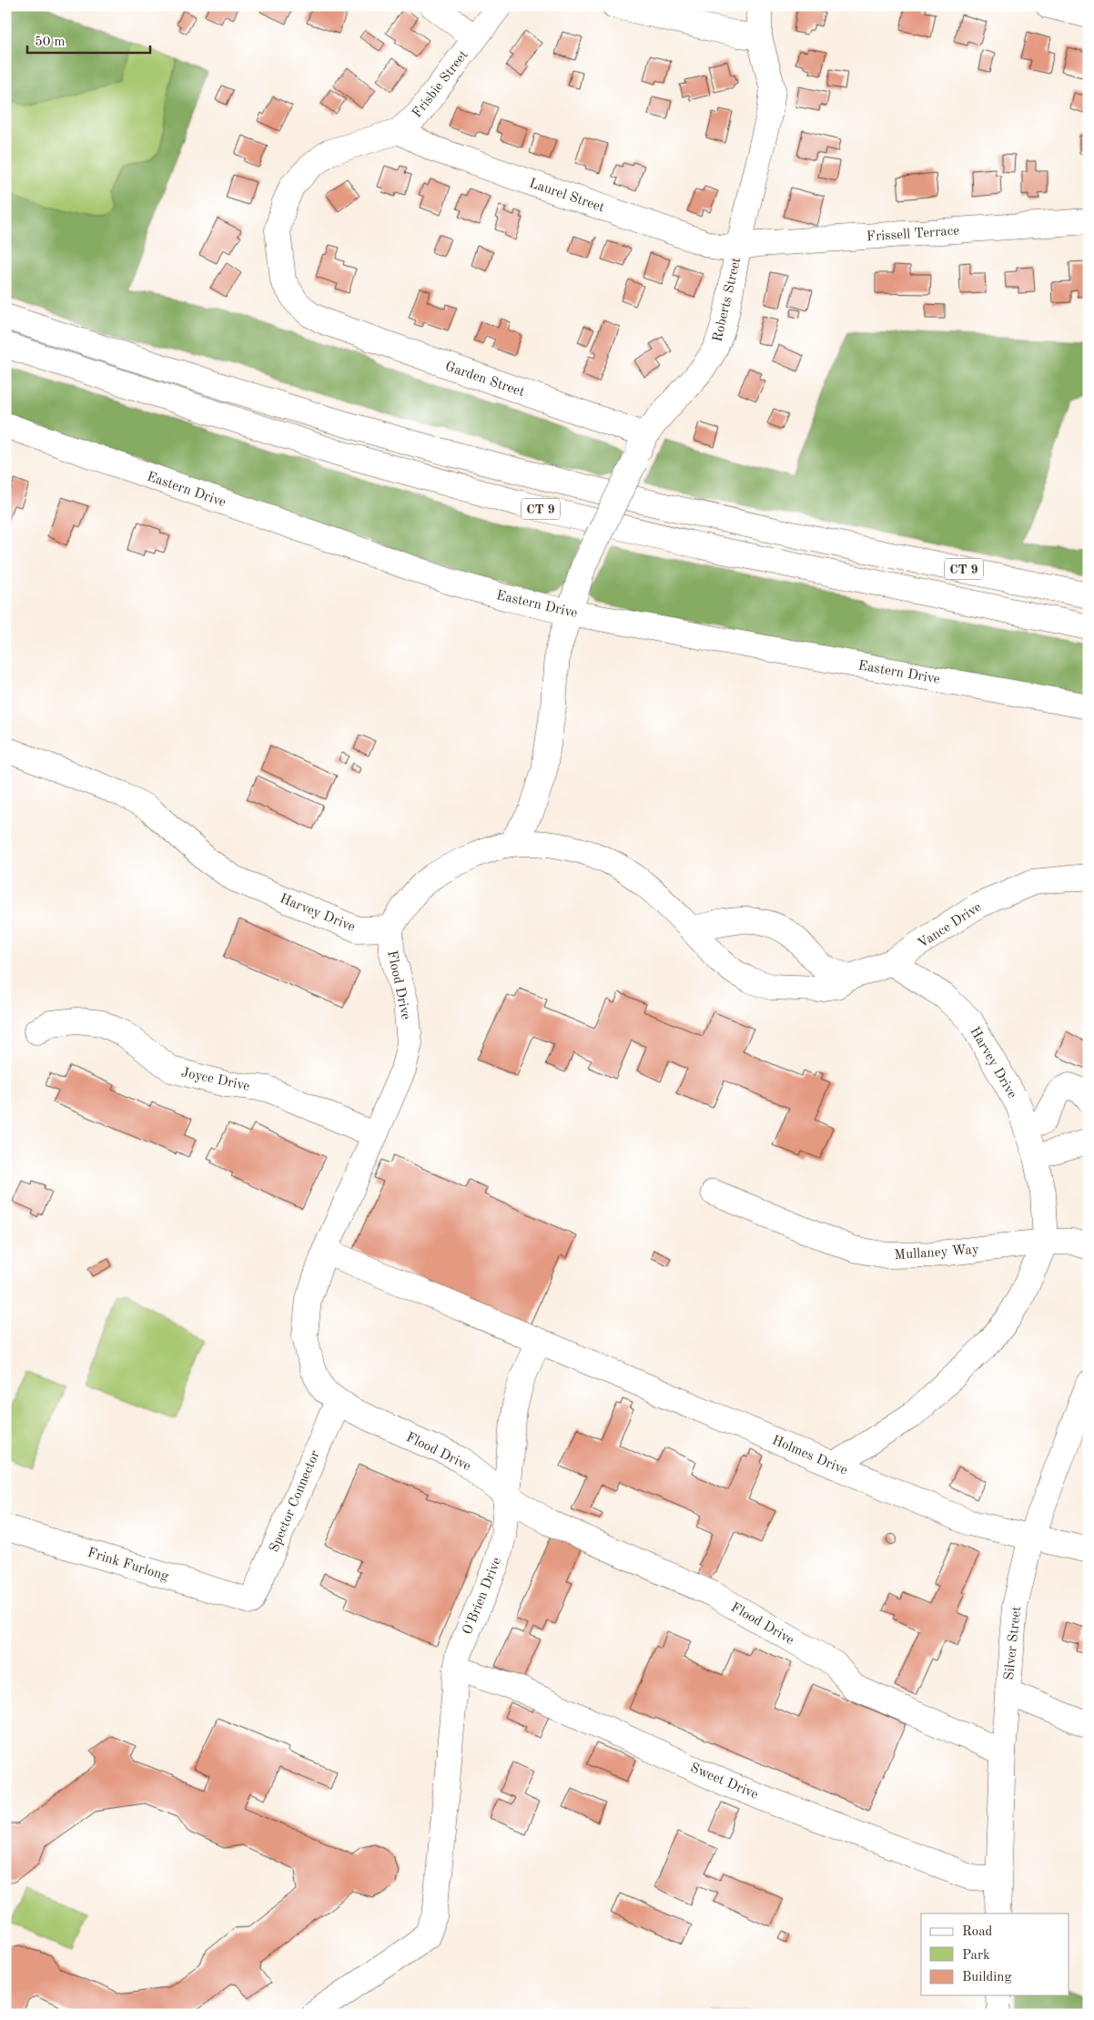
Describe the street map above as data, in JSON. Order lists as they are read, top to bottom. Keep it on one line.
{"streets":{"main road":["Frisbie Street","Laurel Street","Frissell Terrace","Roberts Street","Garden Street","Eastern Drive","CT 9","Harvey Drive","Vance Drive","Flood Drive","Joyce Drive","Mullaney Way","Holmes Drive","Spector Connector","Frink Furlong","O'Brien Drive","Silver Street","Sweet Drive"]},"crossings":[["Frisbie Street","Laurel Street"],["Frisbie Street","Garden Street"],["Laurel Street","Frissell Terrace"],["Laurel Street","Roberts Street"],["Frissell Terrace","Roberts Street"],["Roberts Street","Garden Street"],["Roberts Street","Eastern Drive"],["Harvey Drive","Vance Drive"],["Harvey Drive","Flood Drive"],["Harvey Drive","Mullaney Way"],["Flood Drive","Joyce Drive"],["Flood Drive","Holmes Drive"],["Flood Drive","Spector Connector"],["Flood Drive","O'Brien Drive"],["Flood Drive","Silver Street"],["Holmes Drive","O'Brien Drive"],["Holmes Drive","Silver Street"],["Spector Connector","Frink Furlong"],["O'Brien Drive","Sweet Drive"],["Silver Street","Sweet Drive"]],"legend":["Road","Park","Building"],"scale_bar":"50 m"}
